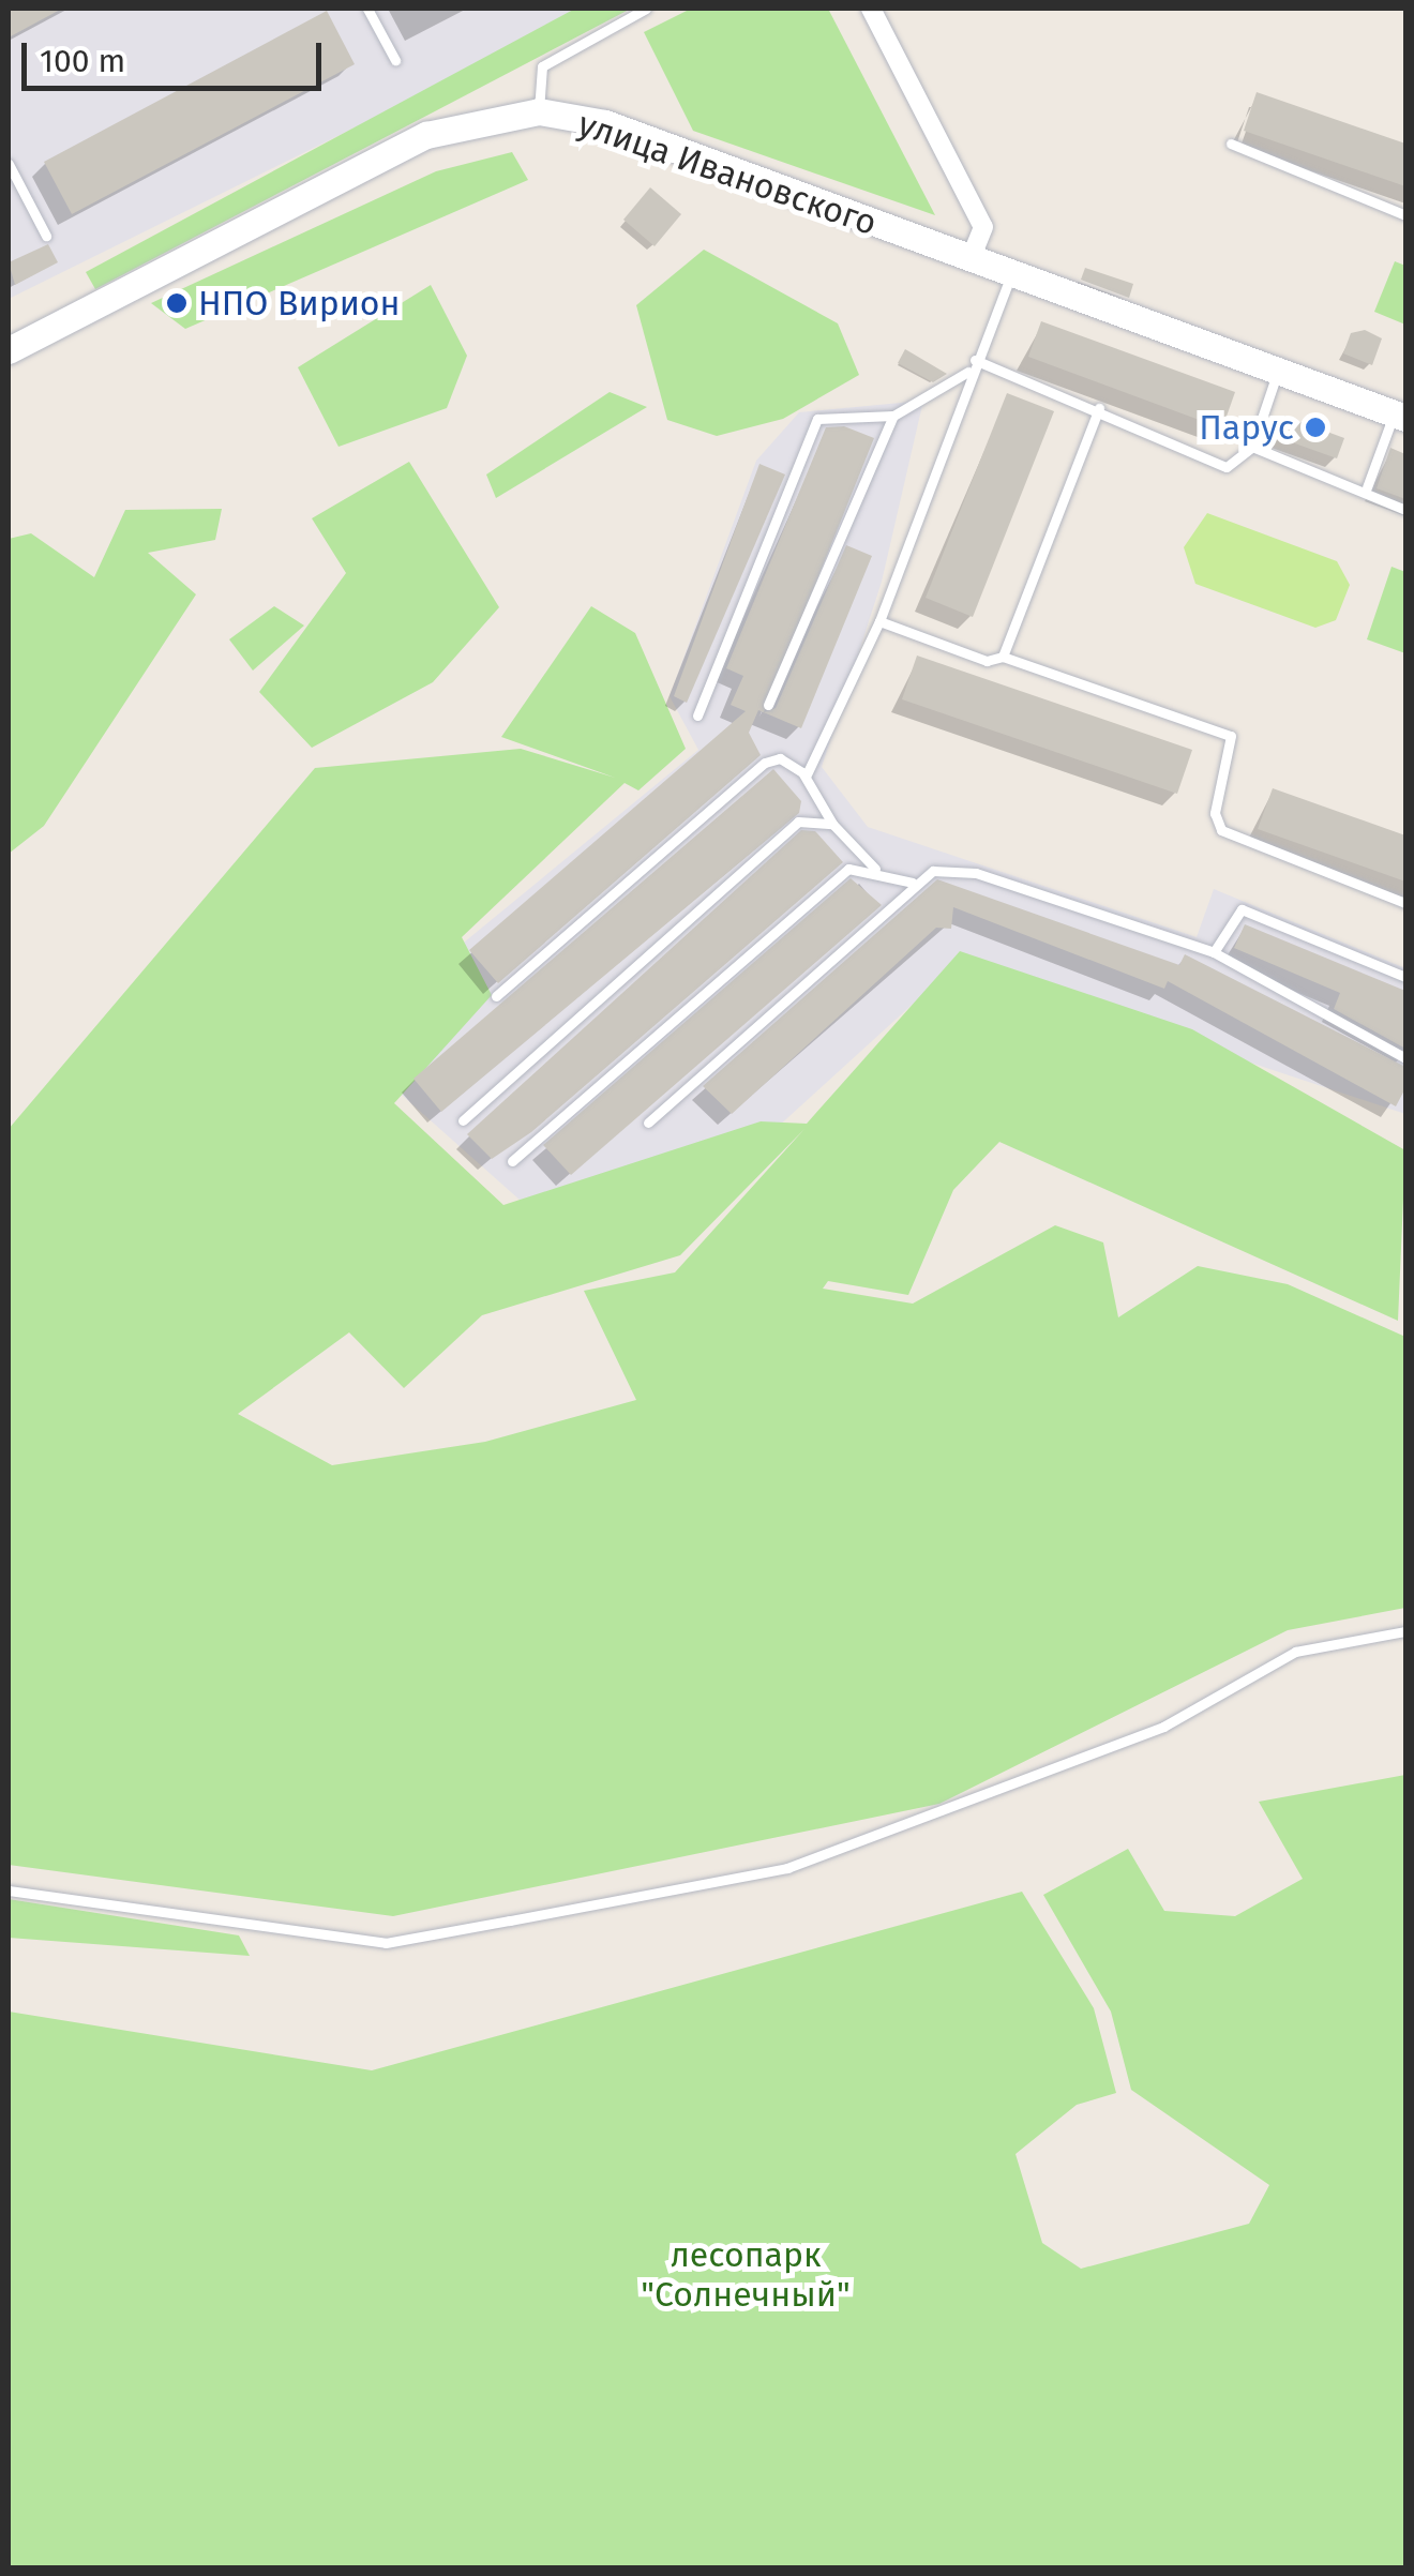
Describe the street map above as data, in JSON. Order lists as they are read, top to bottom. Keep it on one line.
{"streets":{"main road":["улица Ивановского"]},"parks":["лесопарк \"Солнечный\""],"places":["НПО Вирион","Парус"],"scale_bar":"100 m"}
